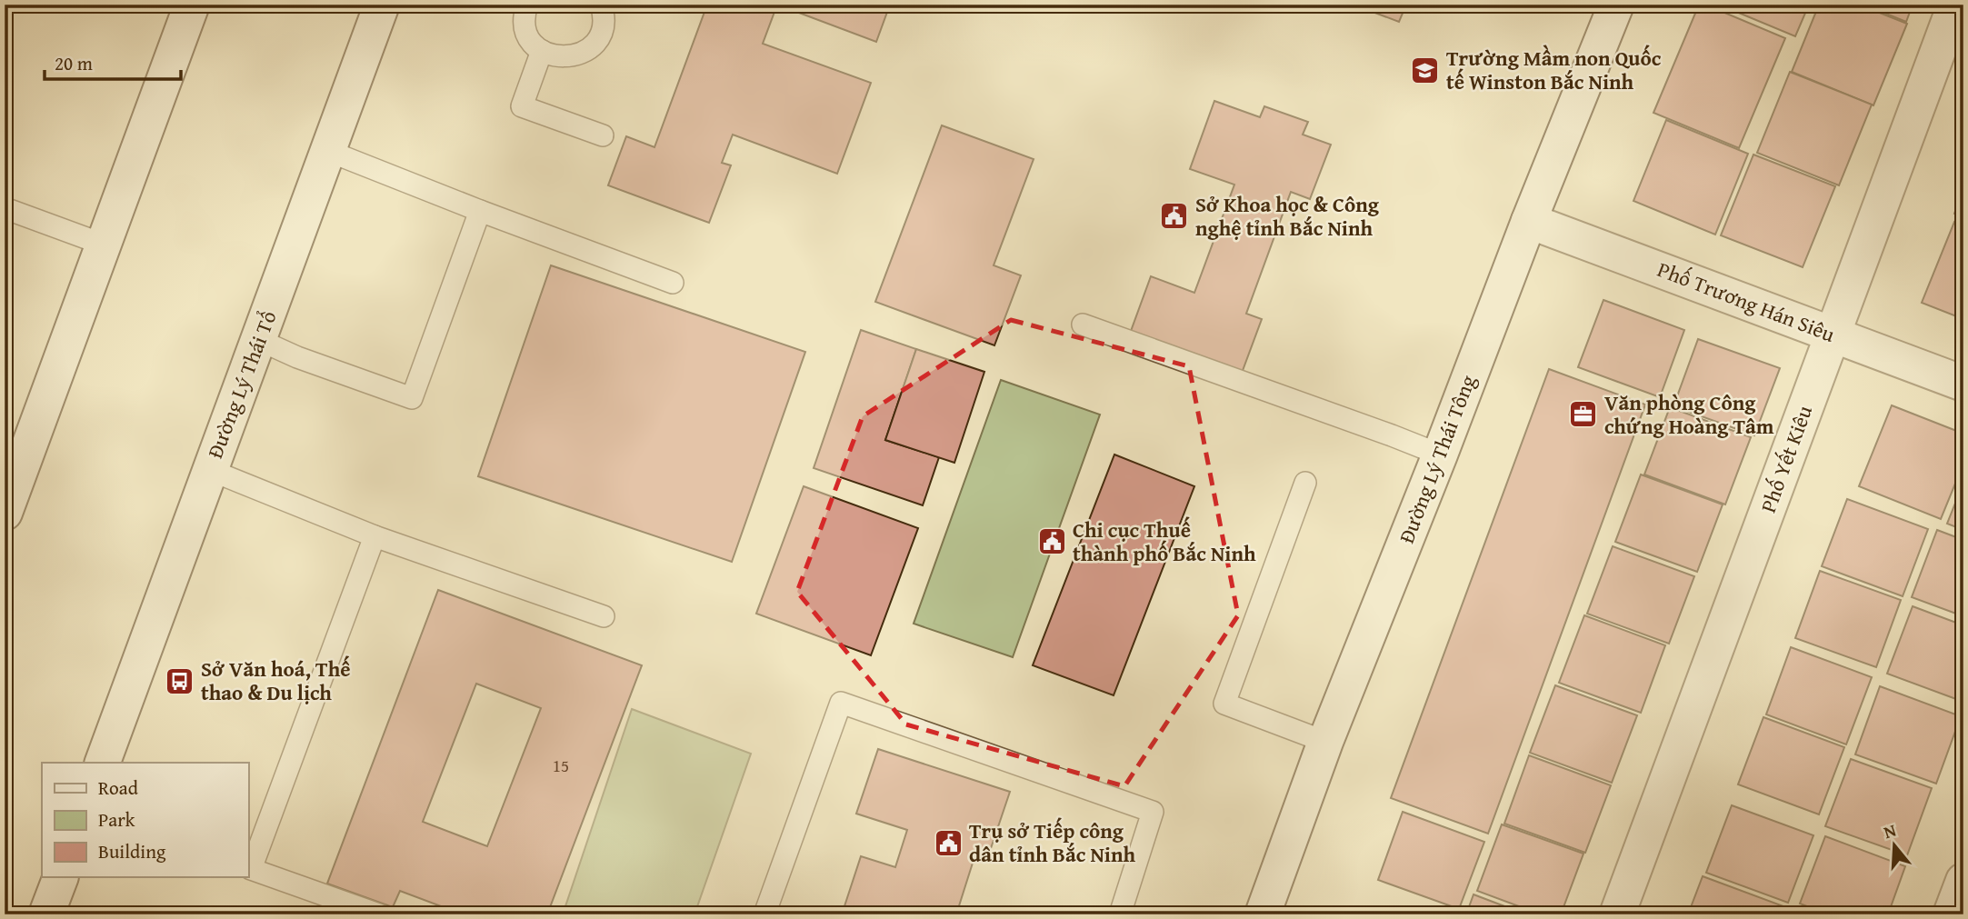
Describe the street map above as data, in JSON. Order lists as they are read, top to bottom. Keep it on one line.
{"streets":{"street":["Phố Trương Hán Siêu","Đường Lý Thái Tổ","Đường Lý Thái Tông","Phố Yết Kiêu"]},"crossings":[["Phố Trương Hán Siêu","Đường Lý Thái Tông"],["Phố Trương Hán Siêu","Phố Yết Kiêu"]],"places":{"school or university":["Trường Mầm non Quốc tế Winston Bắc Ninh"],"public building":["Sở Khoa học & Công nghệ tỉnh Bắc Ninh","Chi cục Thuế thành phố Bắc Ninh","Trụ sở Tiếp công dân tỉnh Bắc Ninh"],"office":["Văn phòng Công chứng Hoàng Tâm"],"bus stop":["Sở Văn hoá, Thế thao & Du lịch"]},"house_numbers":["15"],"legend":["Road","Park","Building"],"scale_bar":"20 m","north":"top"}
